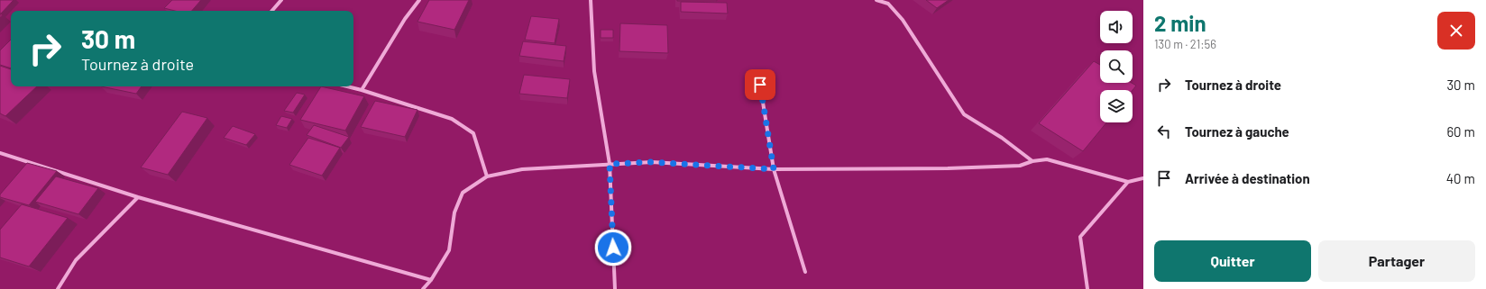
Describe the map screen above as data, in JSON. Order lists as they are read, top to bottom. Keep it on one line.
{"page":{"heading":["2 min","130 m · 21:56"],"turn":["30 m","Tournez à droite"],"list":[{"name":"Tournez à droite","value":"30 m"},{"name":"Tournez à gauche","value":"60 m"},{"name":"Arrivée à destination","value":"40 m"}],"buttons":["Quitter","Partager"]}}
